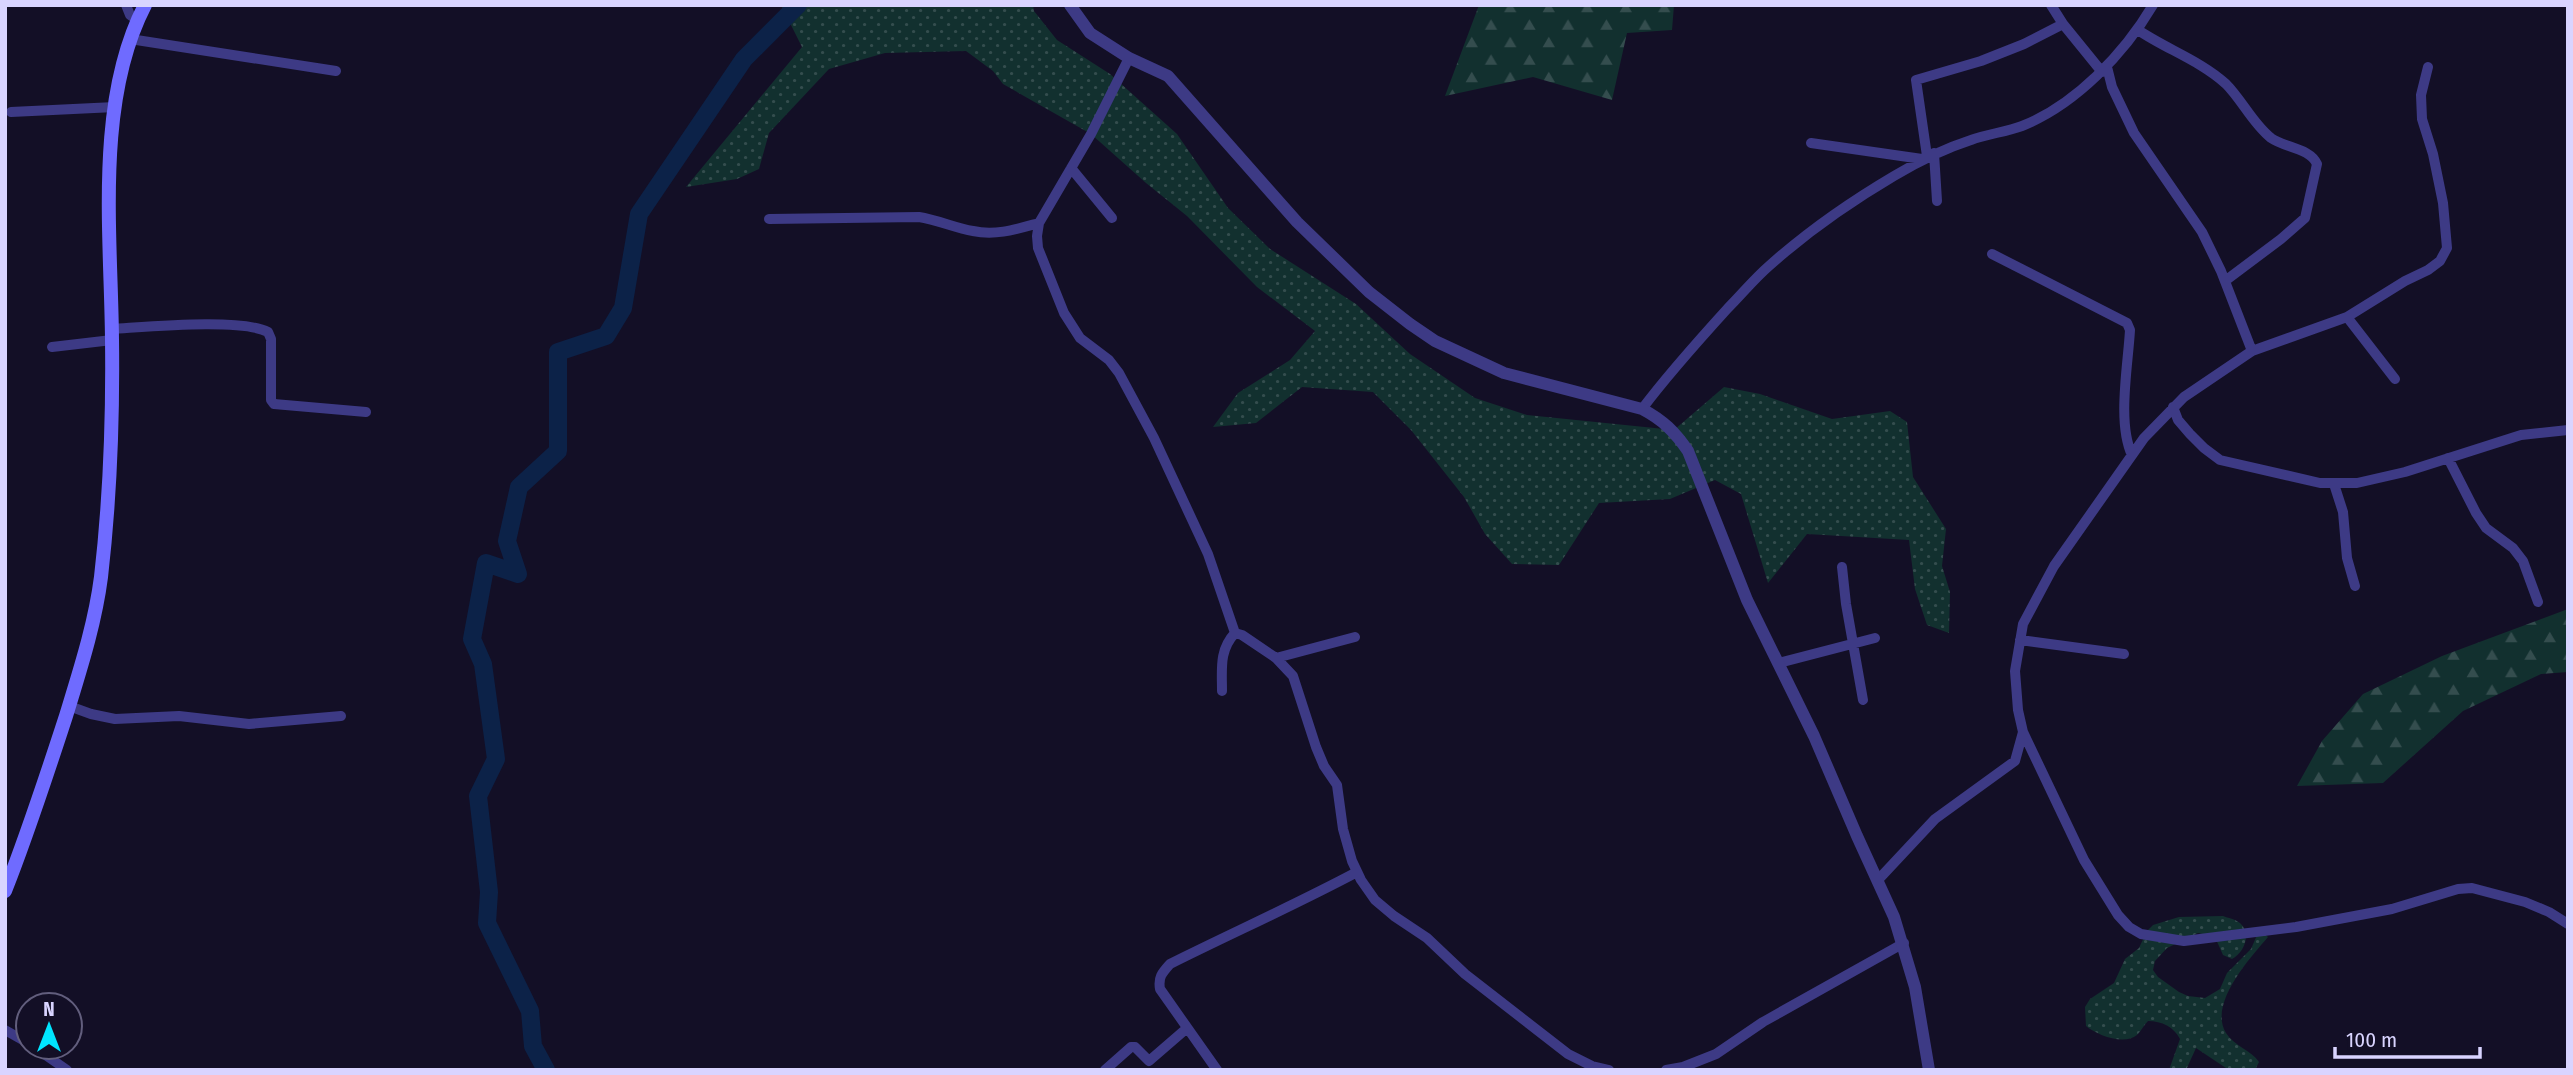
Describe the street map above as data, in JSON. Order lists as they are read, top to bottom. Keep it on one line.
{"scale_bar":"100 m","north":"top"}
